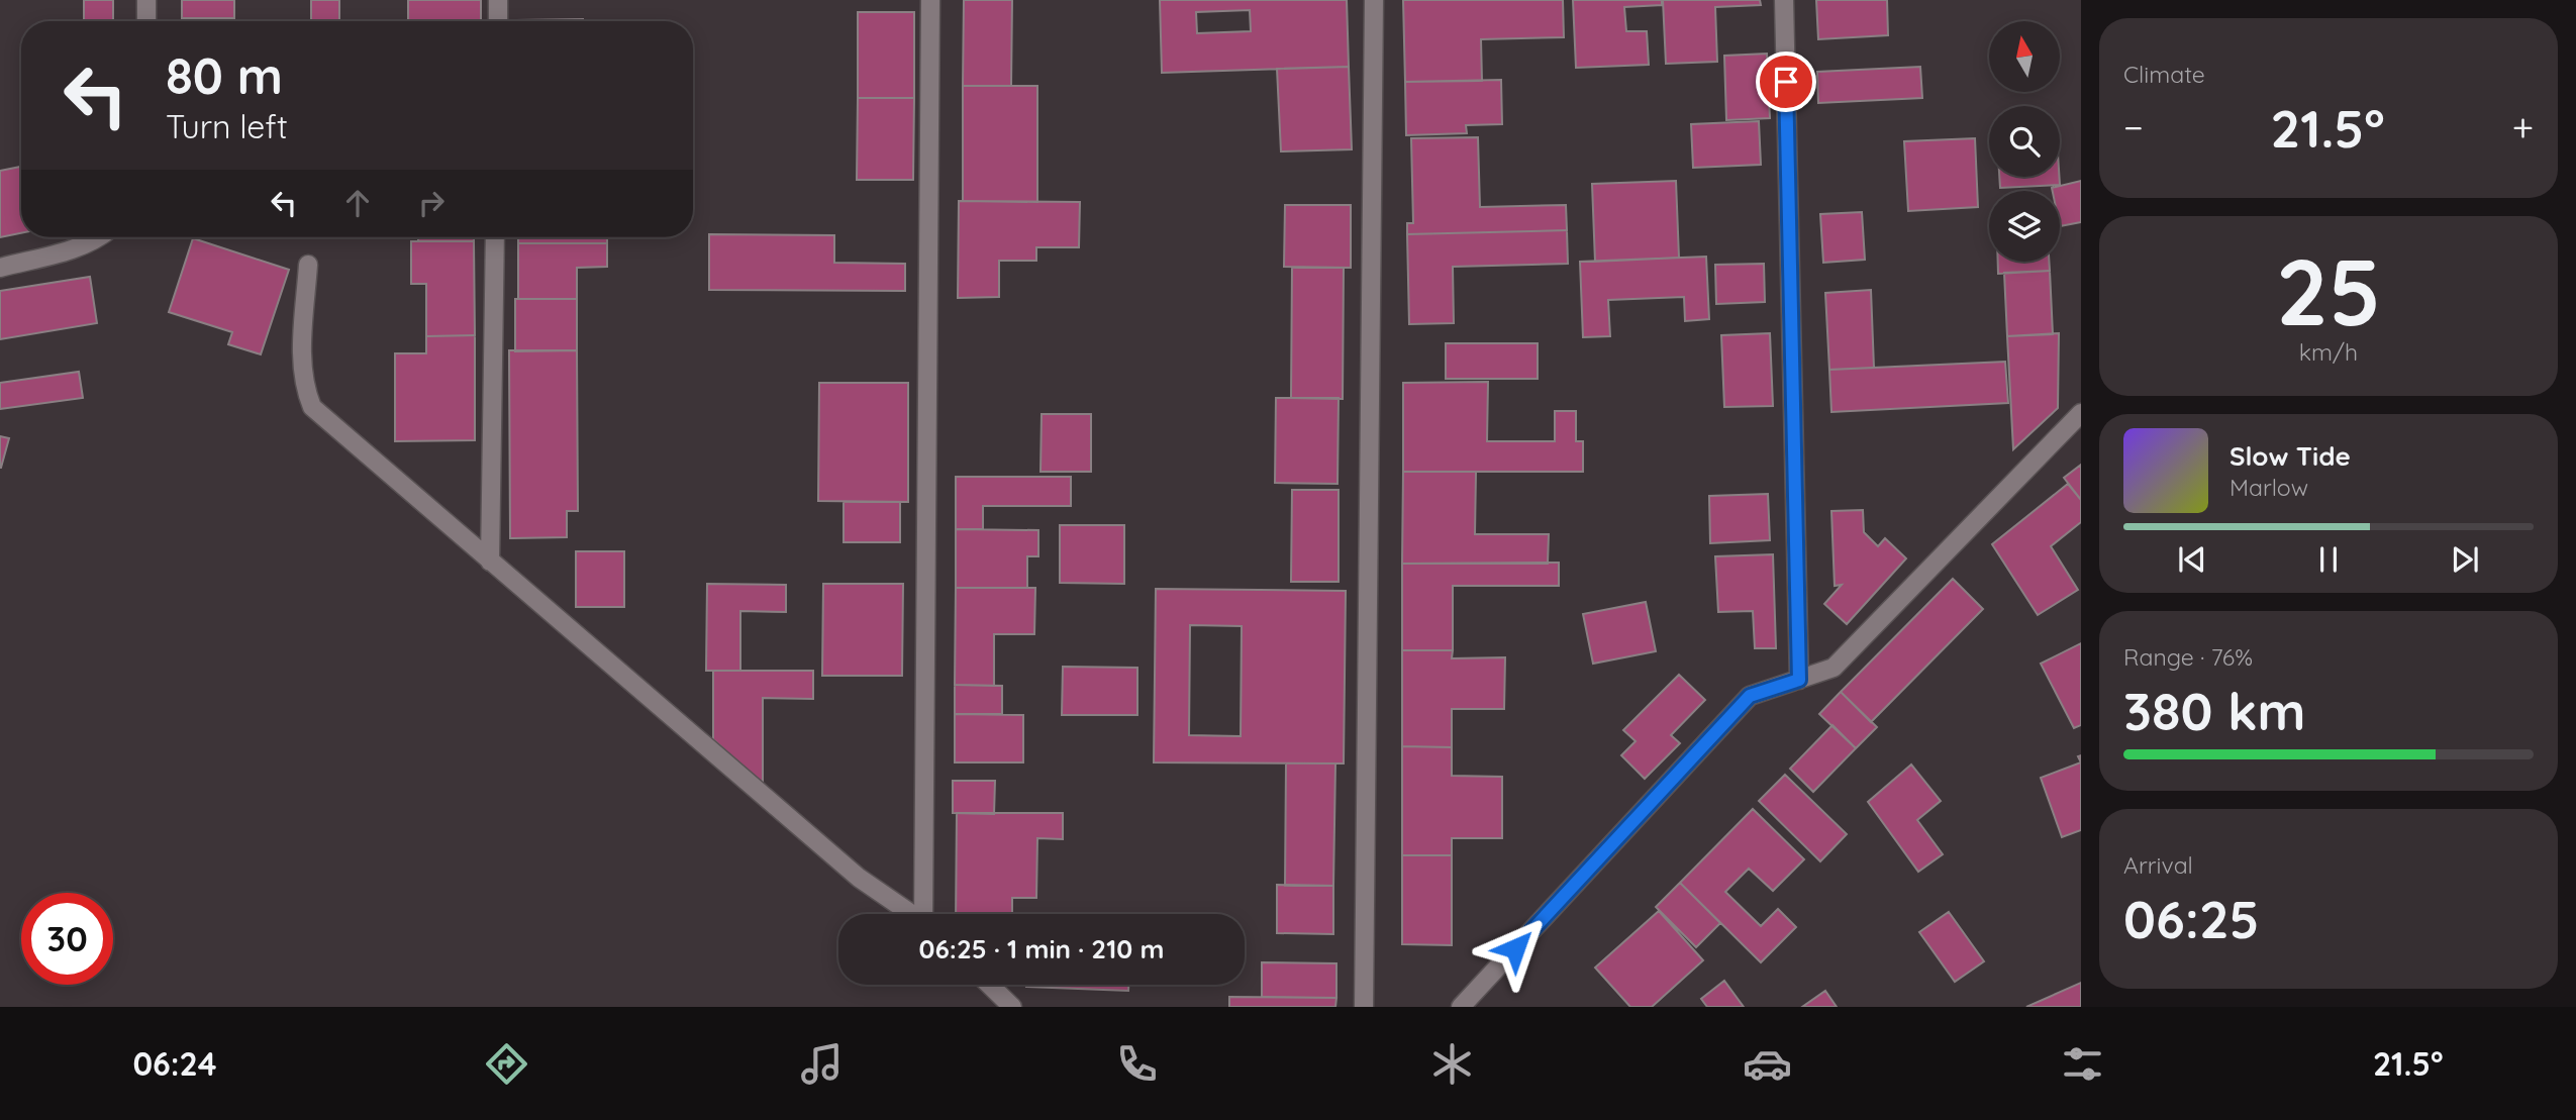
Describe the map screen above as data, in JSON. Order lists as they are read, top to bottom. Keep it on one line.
{"north":"top","page":{"tile":["Climate",["25","km/h"],["Range · 76%","380 km"],["Arrival","06:25"]],"turn":["80 m","Turn left"],"heat":["−","21.5°","+"],"song":["Slow Tide","Marlow"],"limit":"30","trip":"06:25 · 1 min · 210 m","tabs":["06:24","21.5°"]}}
